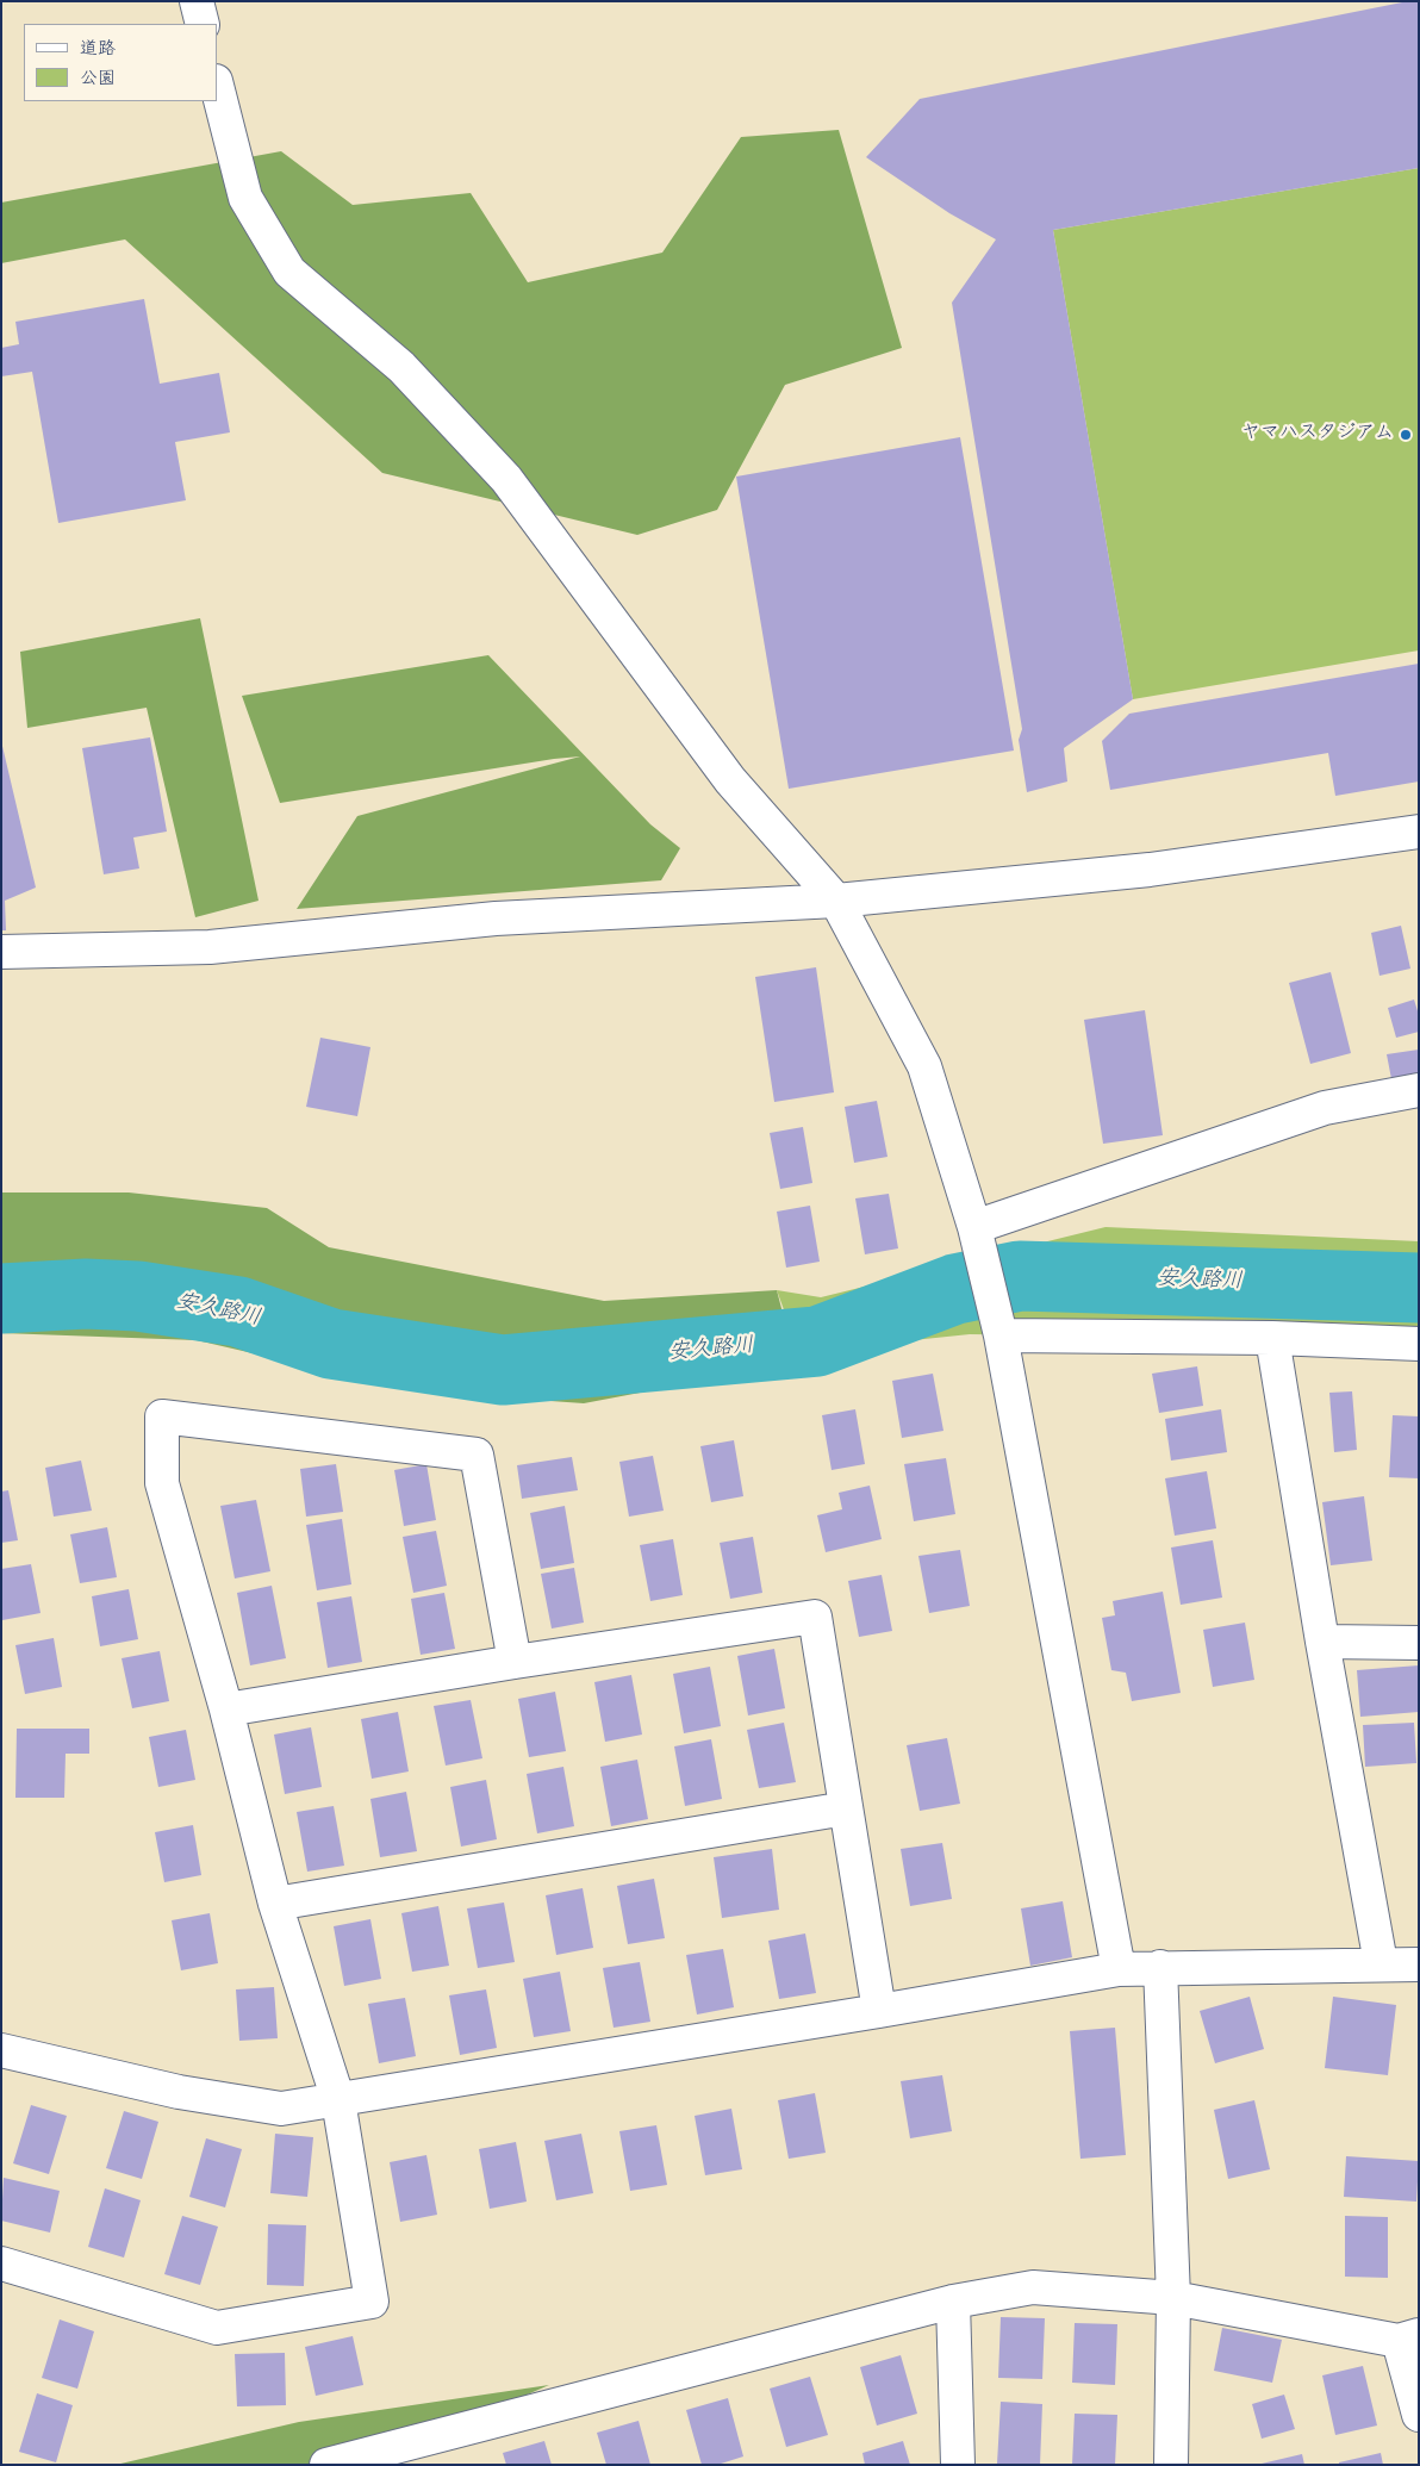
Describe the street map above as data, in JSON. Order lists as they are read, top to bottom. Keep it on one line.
{"water":["安久路川"],"places":["ヤマハスタジアム"],"legend":["道路","公園"]}
